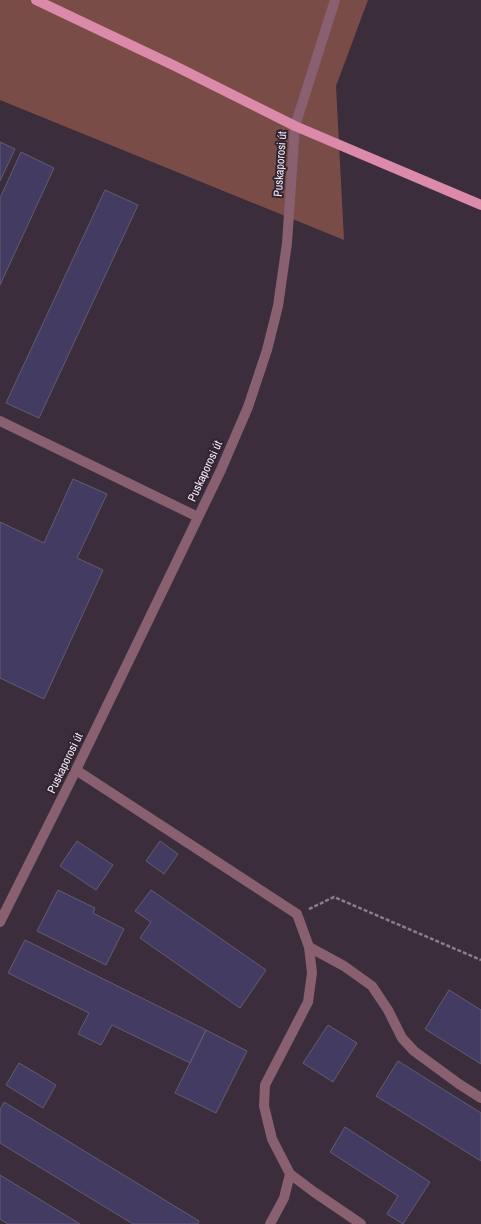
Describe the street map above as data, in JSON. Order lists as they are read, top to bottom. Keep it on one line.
{"streets":{"street":["Puskaporosi út"]}}
